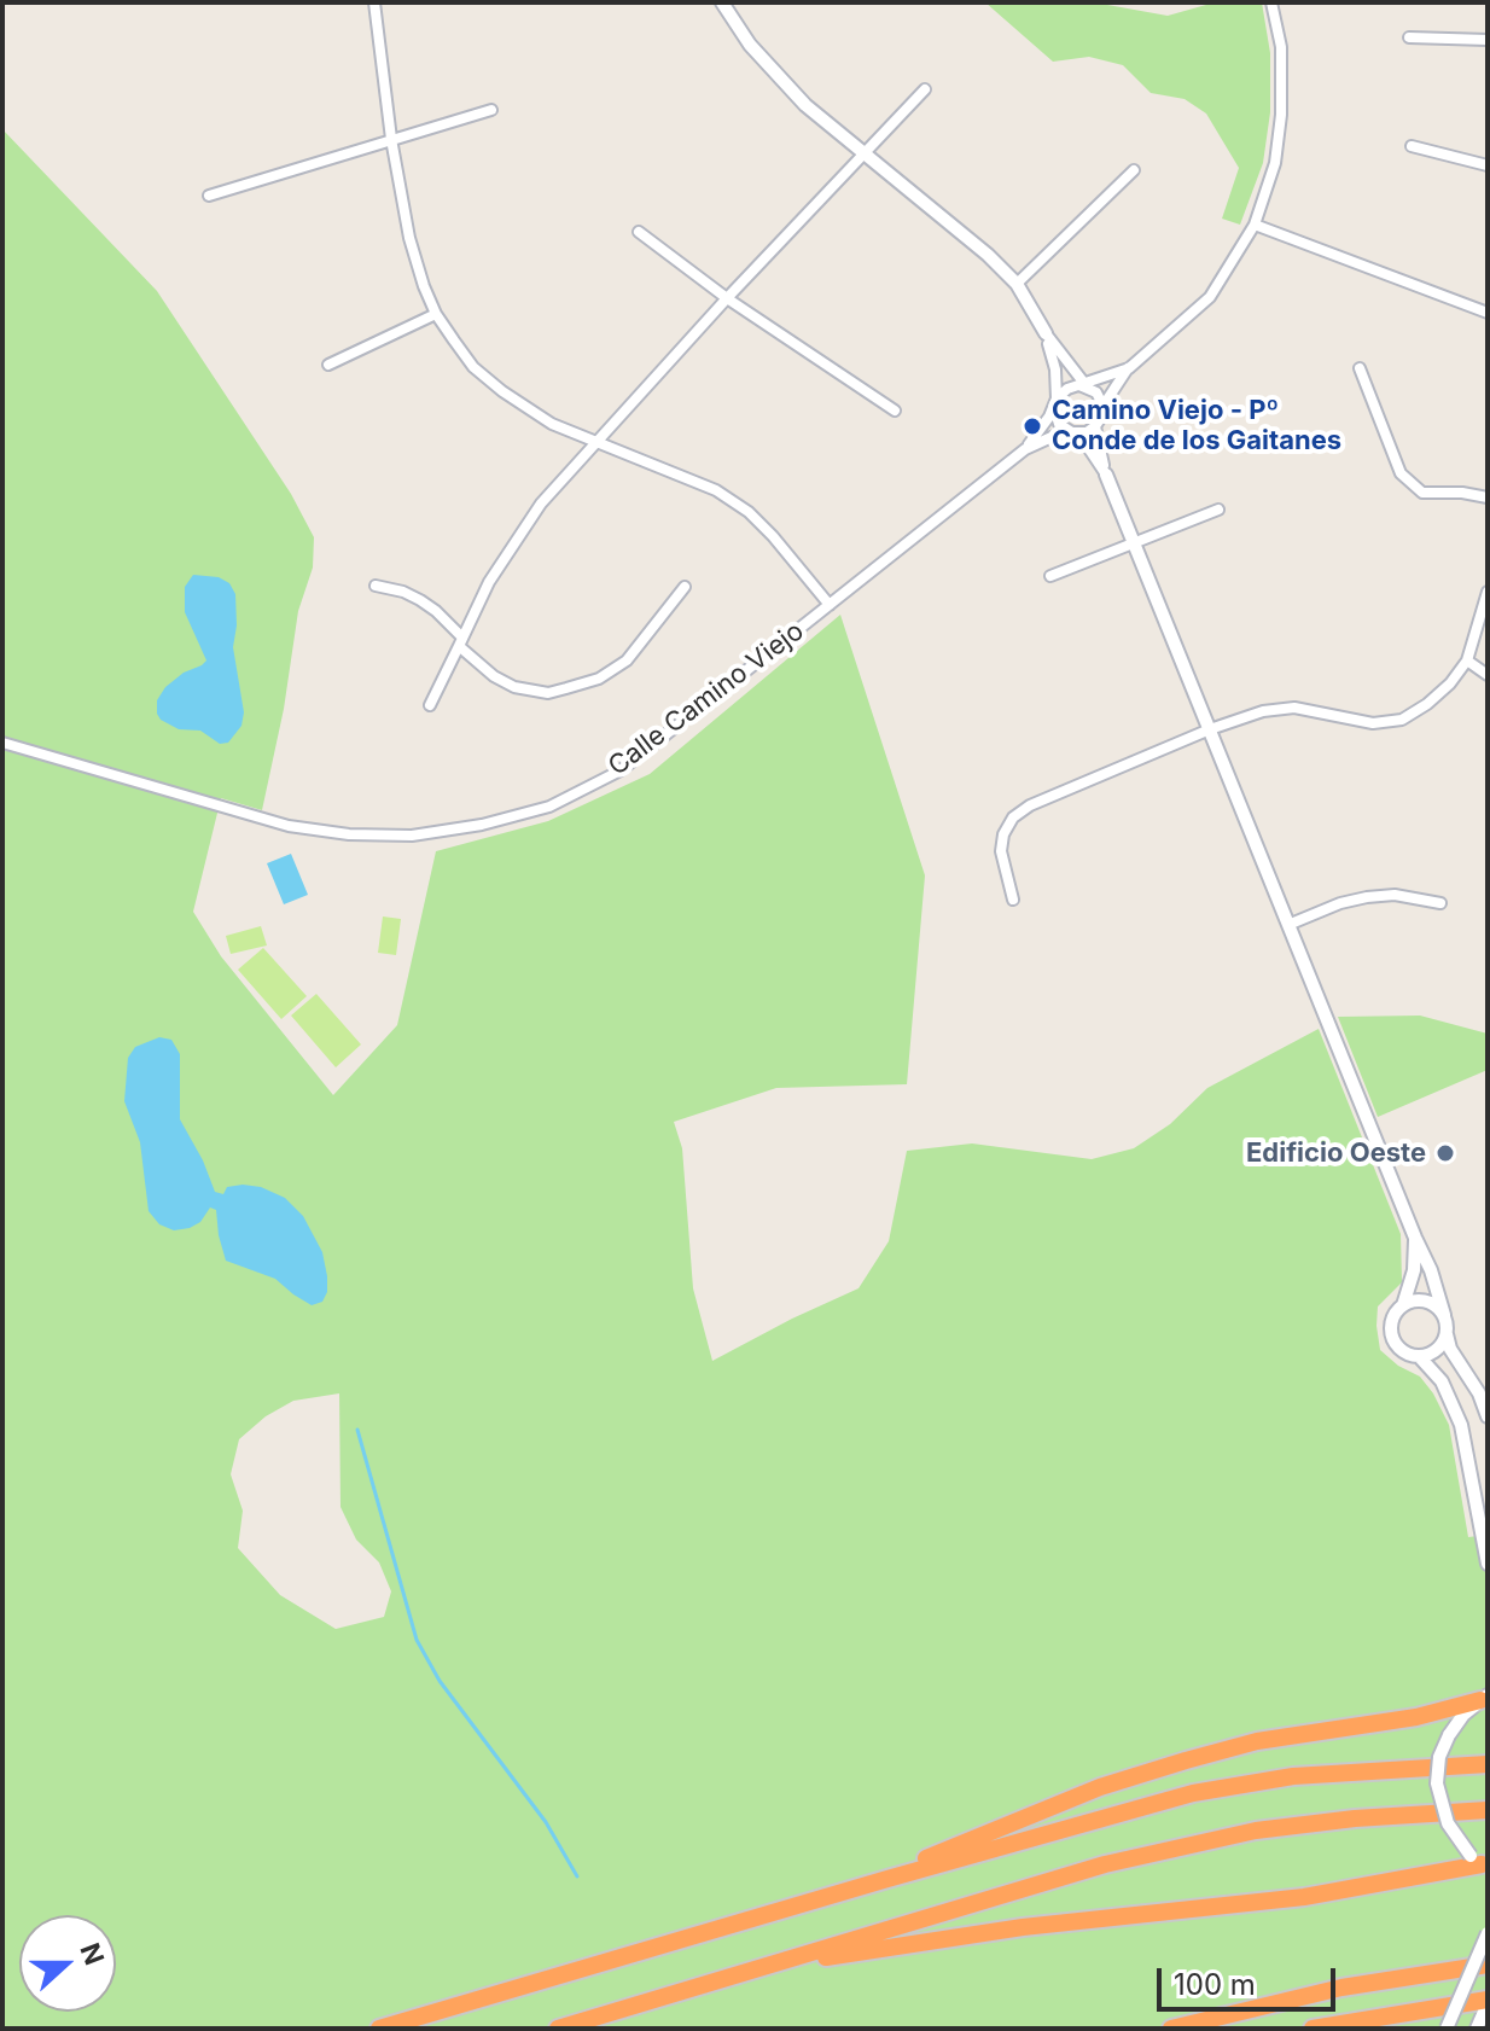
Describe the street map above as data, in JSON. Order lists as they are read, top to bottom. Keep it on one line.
{"streets":{"street":["Calle Camino Viejo"]},"places":["Camino Viejo - Pº Conde de los Gaitanes","Edificio Oeste"],"scale_bar":"100 m","north":"right"}
